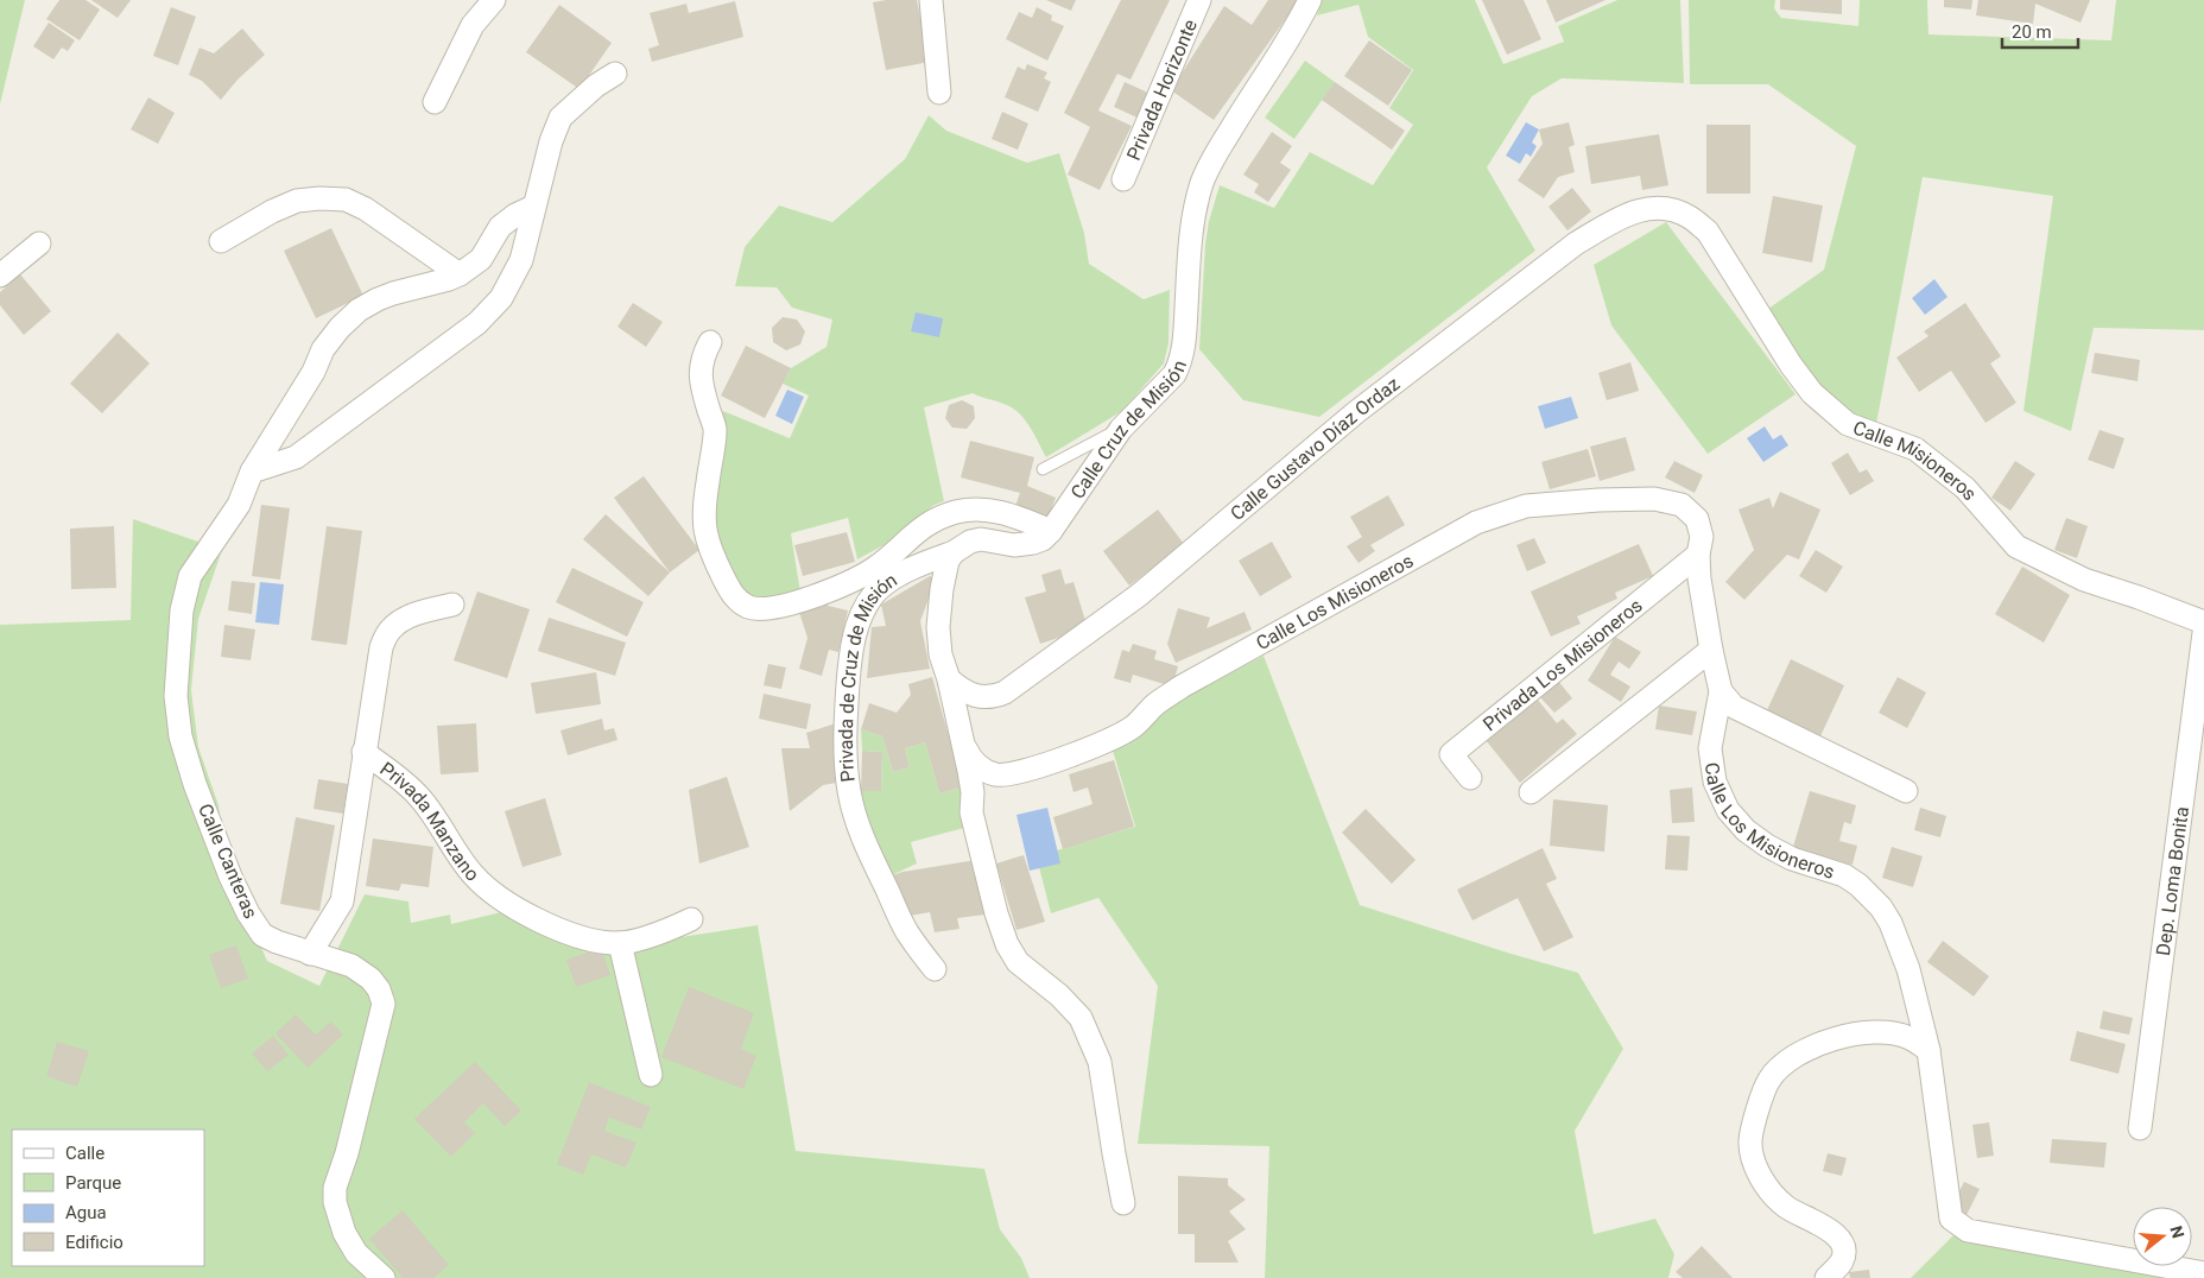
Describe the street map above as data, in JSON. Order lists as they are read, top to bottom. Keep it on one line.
{"streets":{"street":["Privada Horizonte","Calle Cruz de Misión","Calle Gustavo Díaz Ordaz","Calle Misioneros","Calle Los Misioneros","Privada Los Misioneros","Privada de Cruz de Misión","Privada Manzano","Calle Canteras","Dep. Loma Bonita"]},"crossings":[["Calle Cruz de Misión","Privada de Cruz de Misión"],["Calle Gustavo Díaz Ordaz","Calle Misioneros"],["Calle Los Misioneros","Privada Los Misioneros"],["Privada Manzano","Calle Canteras"]],"legend":["Calle","Parque","Agua","Edificio"],"scale_bar":"20 m","north":"right"}
